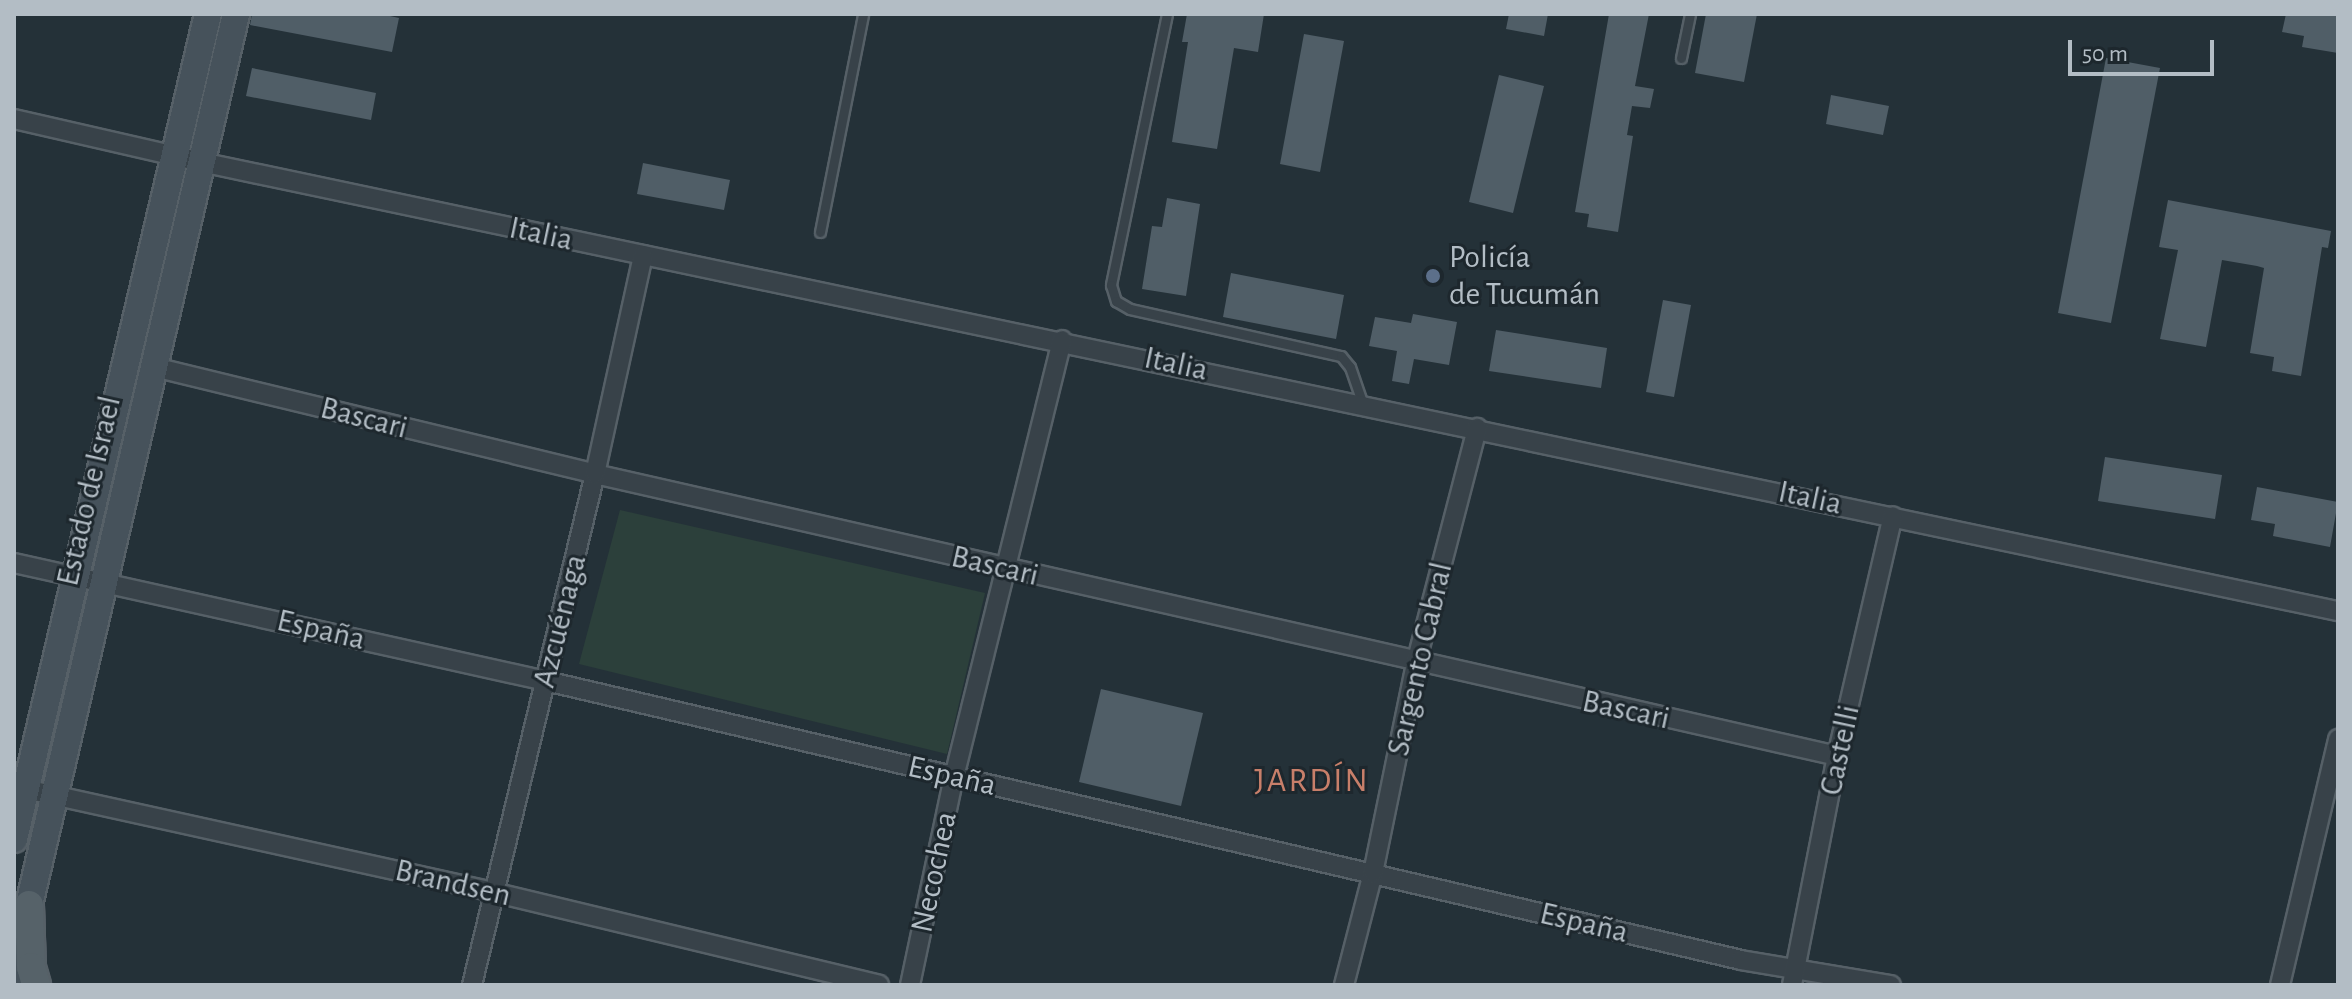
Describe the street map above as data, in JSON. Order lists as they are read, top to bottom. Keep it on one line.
{"streets":{"main road":["Estado de Israel"],"street":["Italia","Bascari","Azcuénaga","España","Sargento Cabral","Castelli","Necochea","Brandsen"]},"crossings":[["Italia","Estado de Israel"],["Italia","Azcuénaga"],["Italia","Sargento Cabral"],["Italia","Castelli"],["Italia","Necochea"],["Bascari","Estado de Israel"],["Bascari","Azcuénaga"],["Bascari","Sargento Cabral"],["Bascari","Castelli"],["Bascari","Necochea"],["Estado de Israel","España"],["Estado de Israel","Brandsen"],["Azcuénaga","España"],["Azcuénaga","Brandsen"],["España","Sargento Cabral"],["España","Castelli"],["España","Necochea"]],"districts":["JARDÍN"],"places":["Policía de Tucumán"],"scale_bar":"50 m"}
